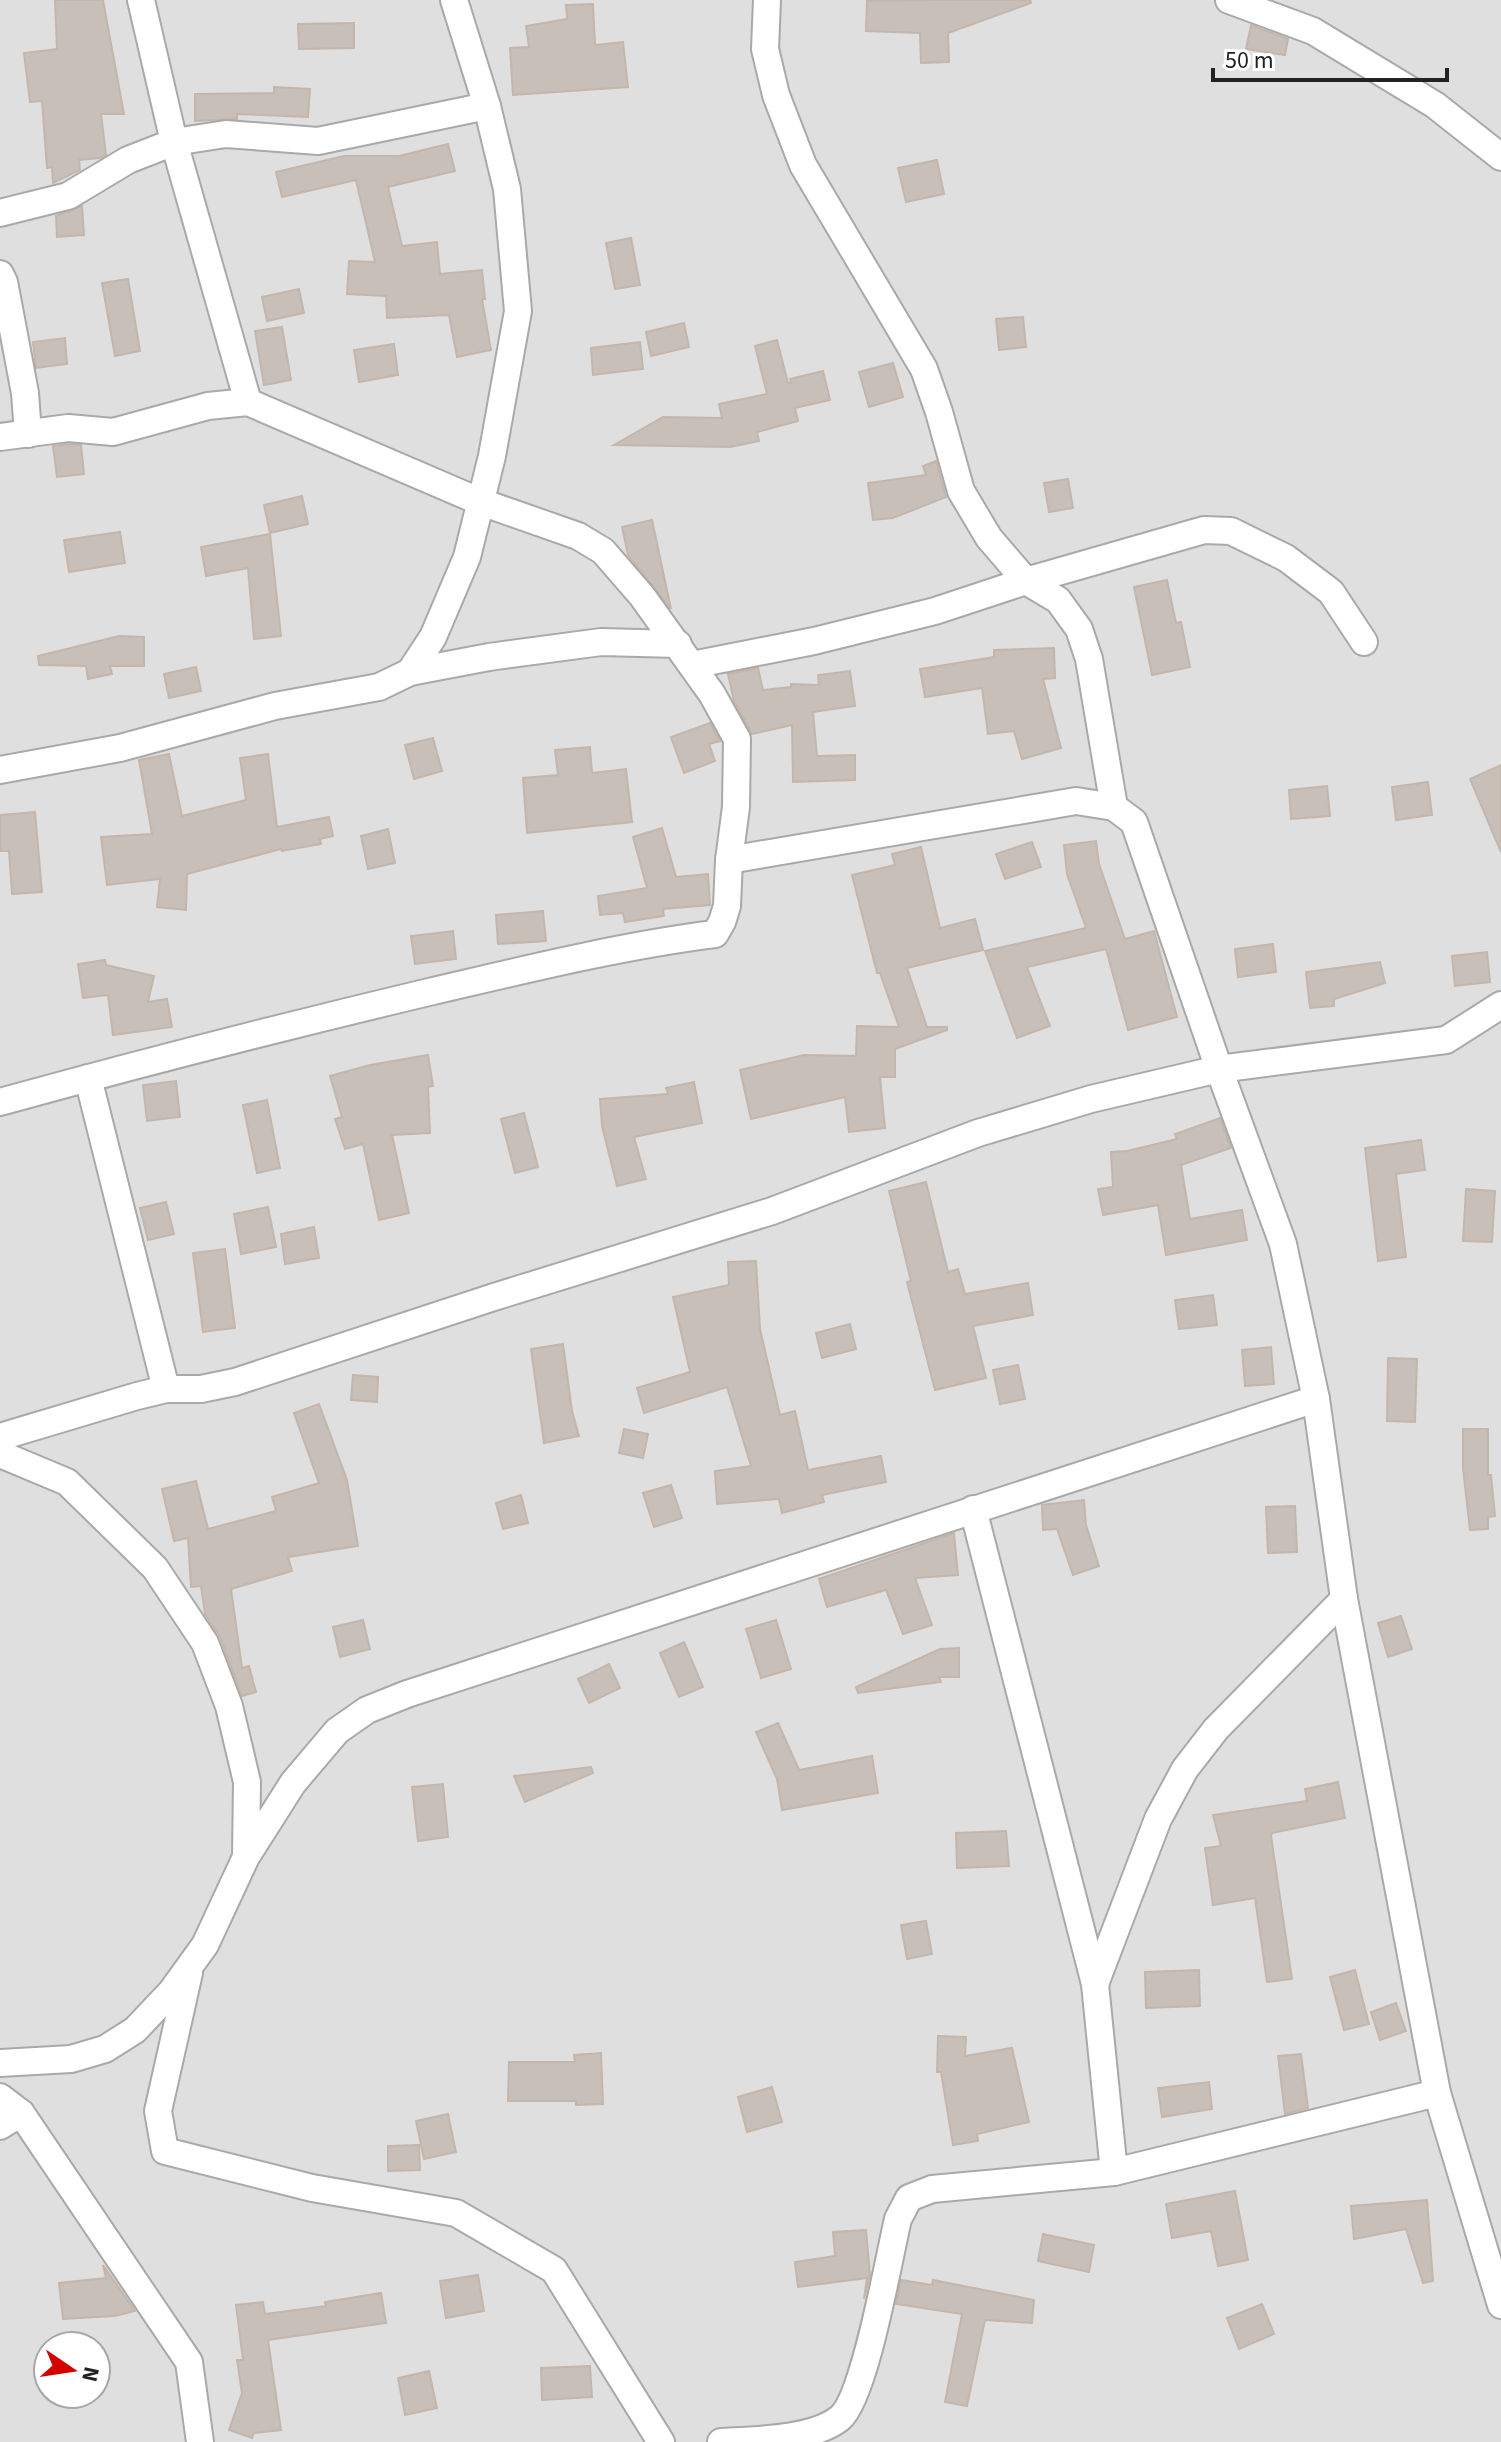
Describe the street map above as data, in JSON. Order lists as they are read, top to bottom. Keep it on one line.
{"scale_bar":"50 m","north":"right"}
